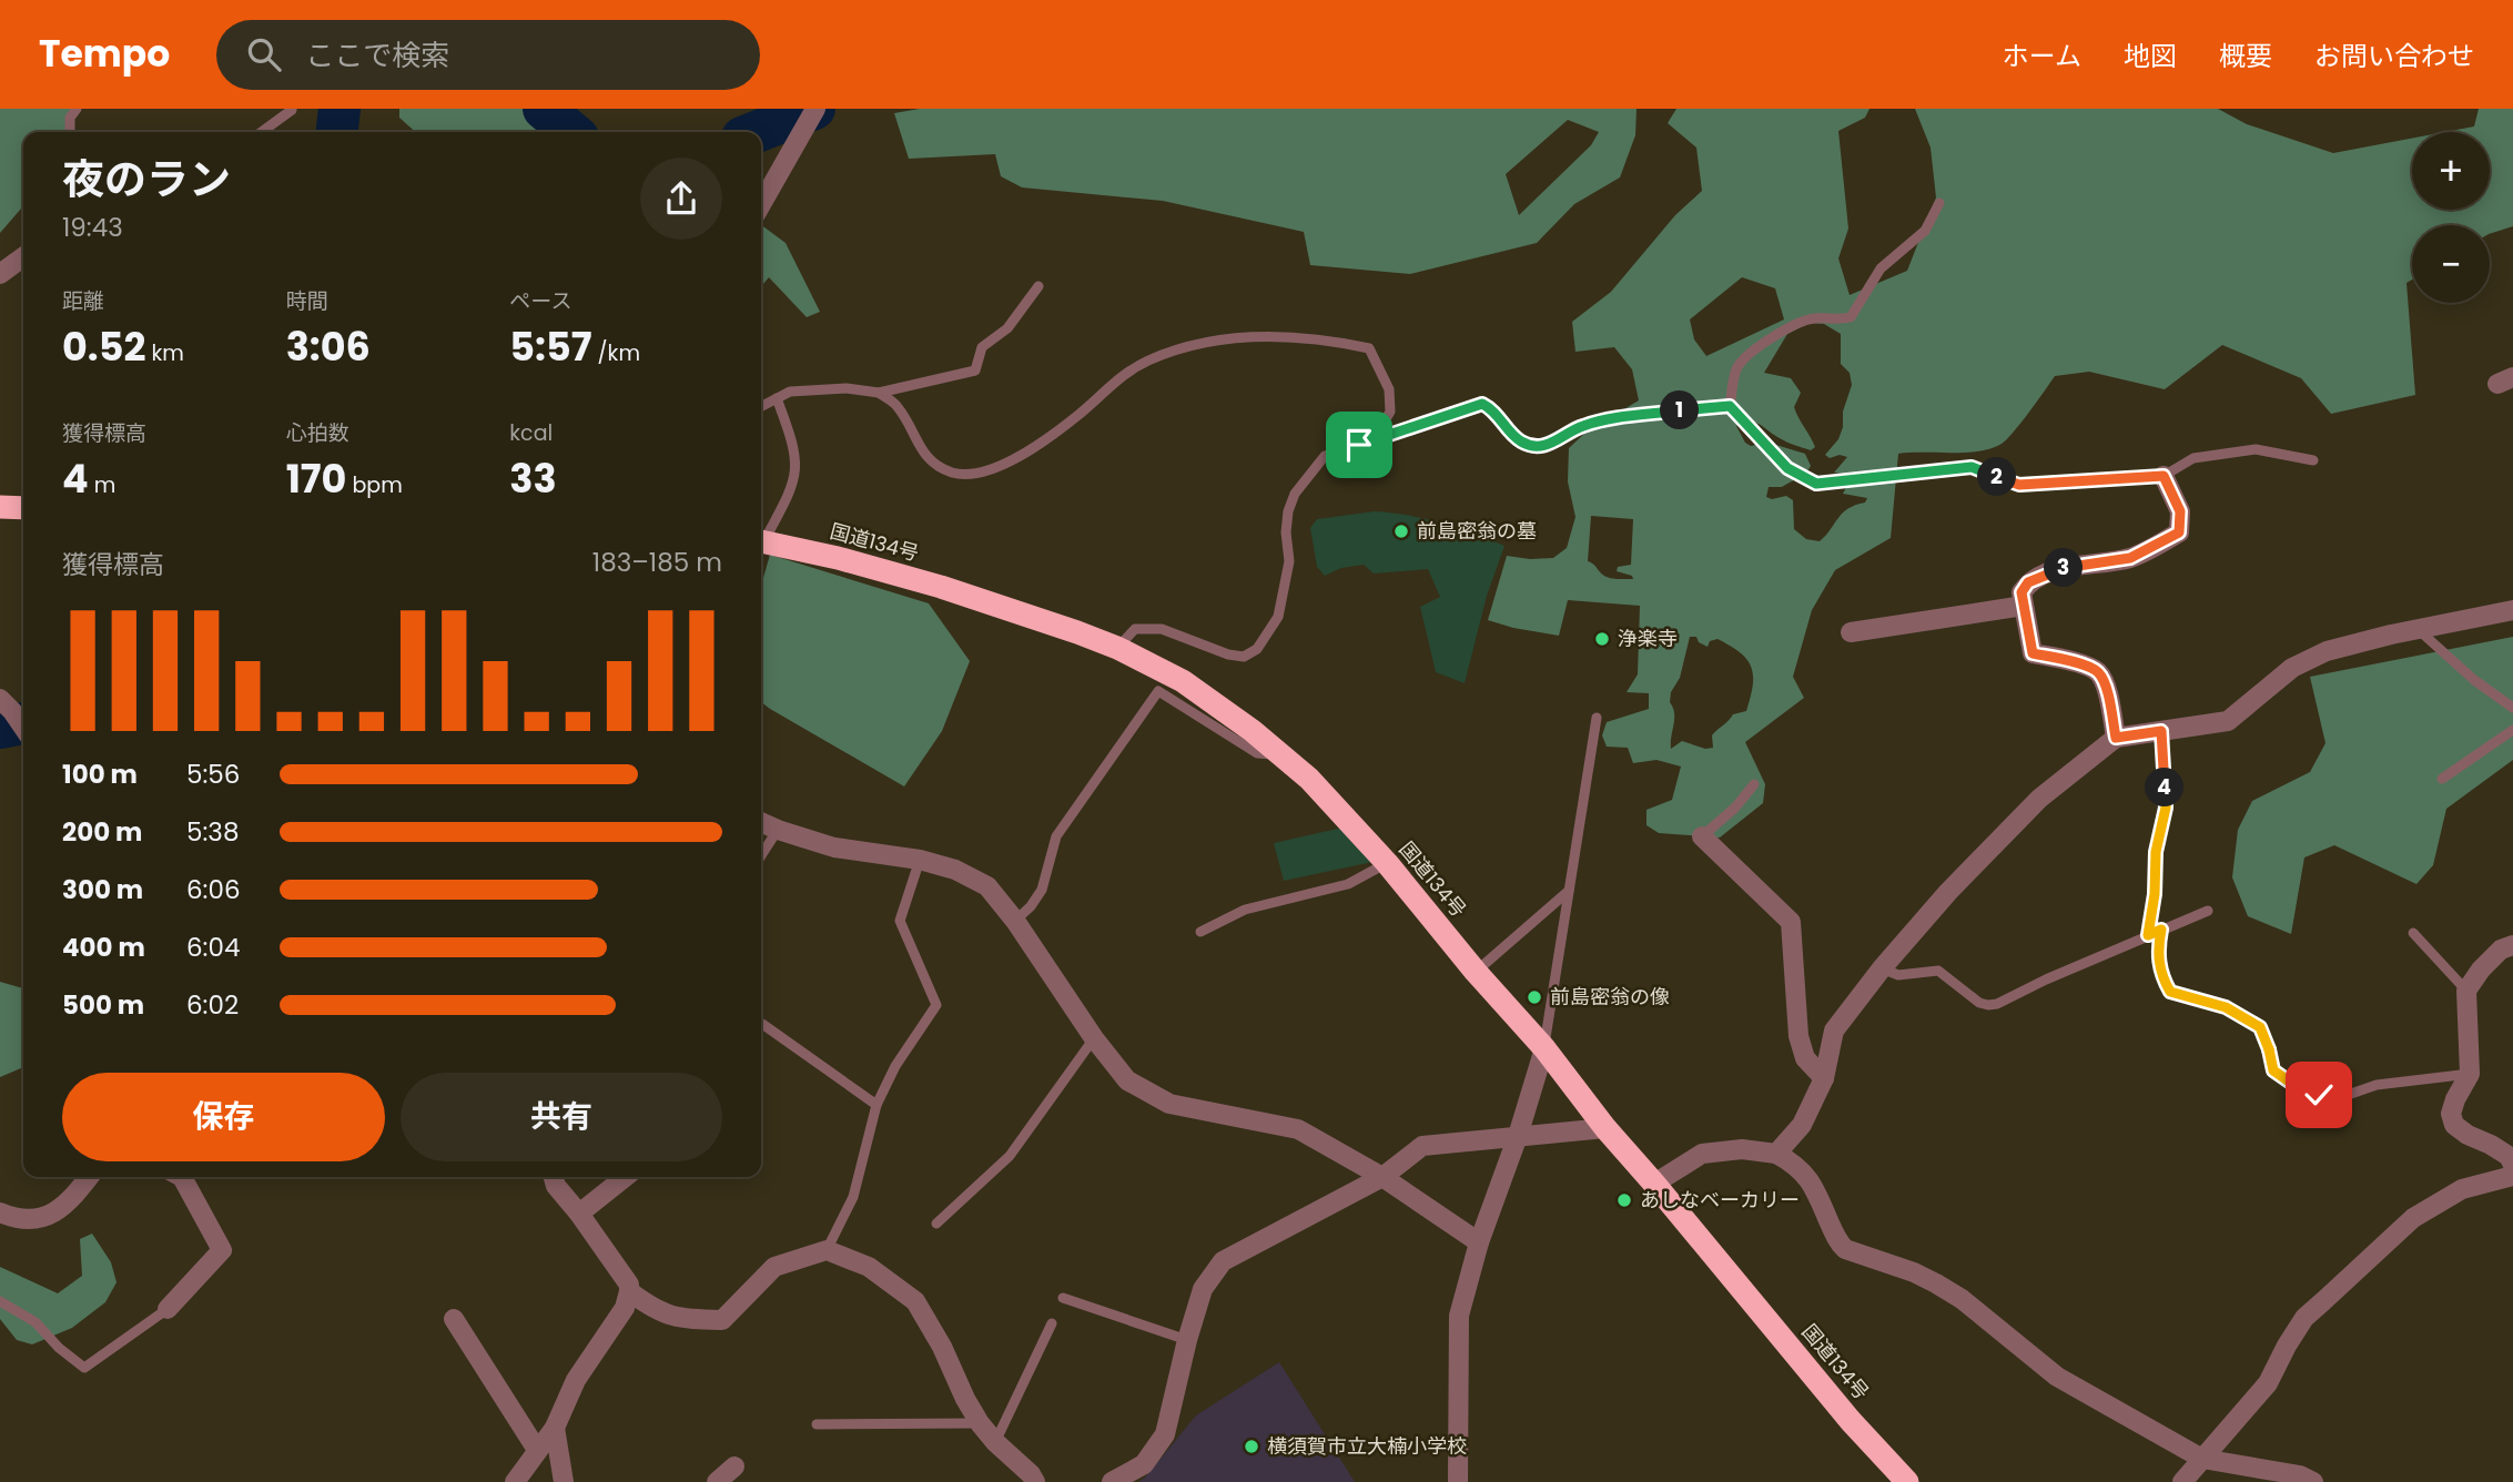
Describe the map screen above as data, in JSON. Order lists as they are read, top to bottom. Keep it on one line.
{"streets":{"highway":["国道134号"]},"places":["前島密翁の墓","浄楽寺","前島密翁の像","あしなベーカリー","横須賀市立大楠小学校"],"page":{"header":"Tempo","search":"ここで検索","nav":["ホーム","地図","概要","お問い合わせ"],"map_buttons":["+","−"],"heading":["夜のラン","19:43"],"stats":[["距離","0.52 km"],["時間","3:06"],["ペース","5:57 /km"],["獲得標高","4 m"],["心拍数","170 bpm"],["kcal","33"]],"pins":["1","2","3","4"],"chart":["獲得標高","183–185 m"],"list":[{"name":"100 m","note":"5:56"},{"name":"200 m","note":"5:38"},{"name":"300 m","note":"6:06"},{"name":"400 m","note":"6:04"},{"name":"500 m","note":"6:02"}],"buttons":["保存","共有"]}}
